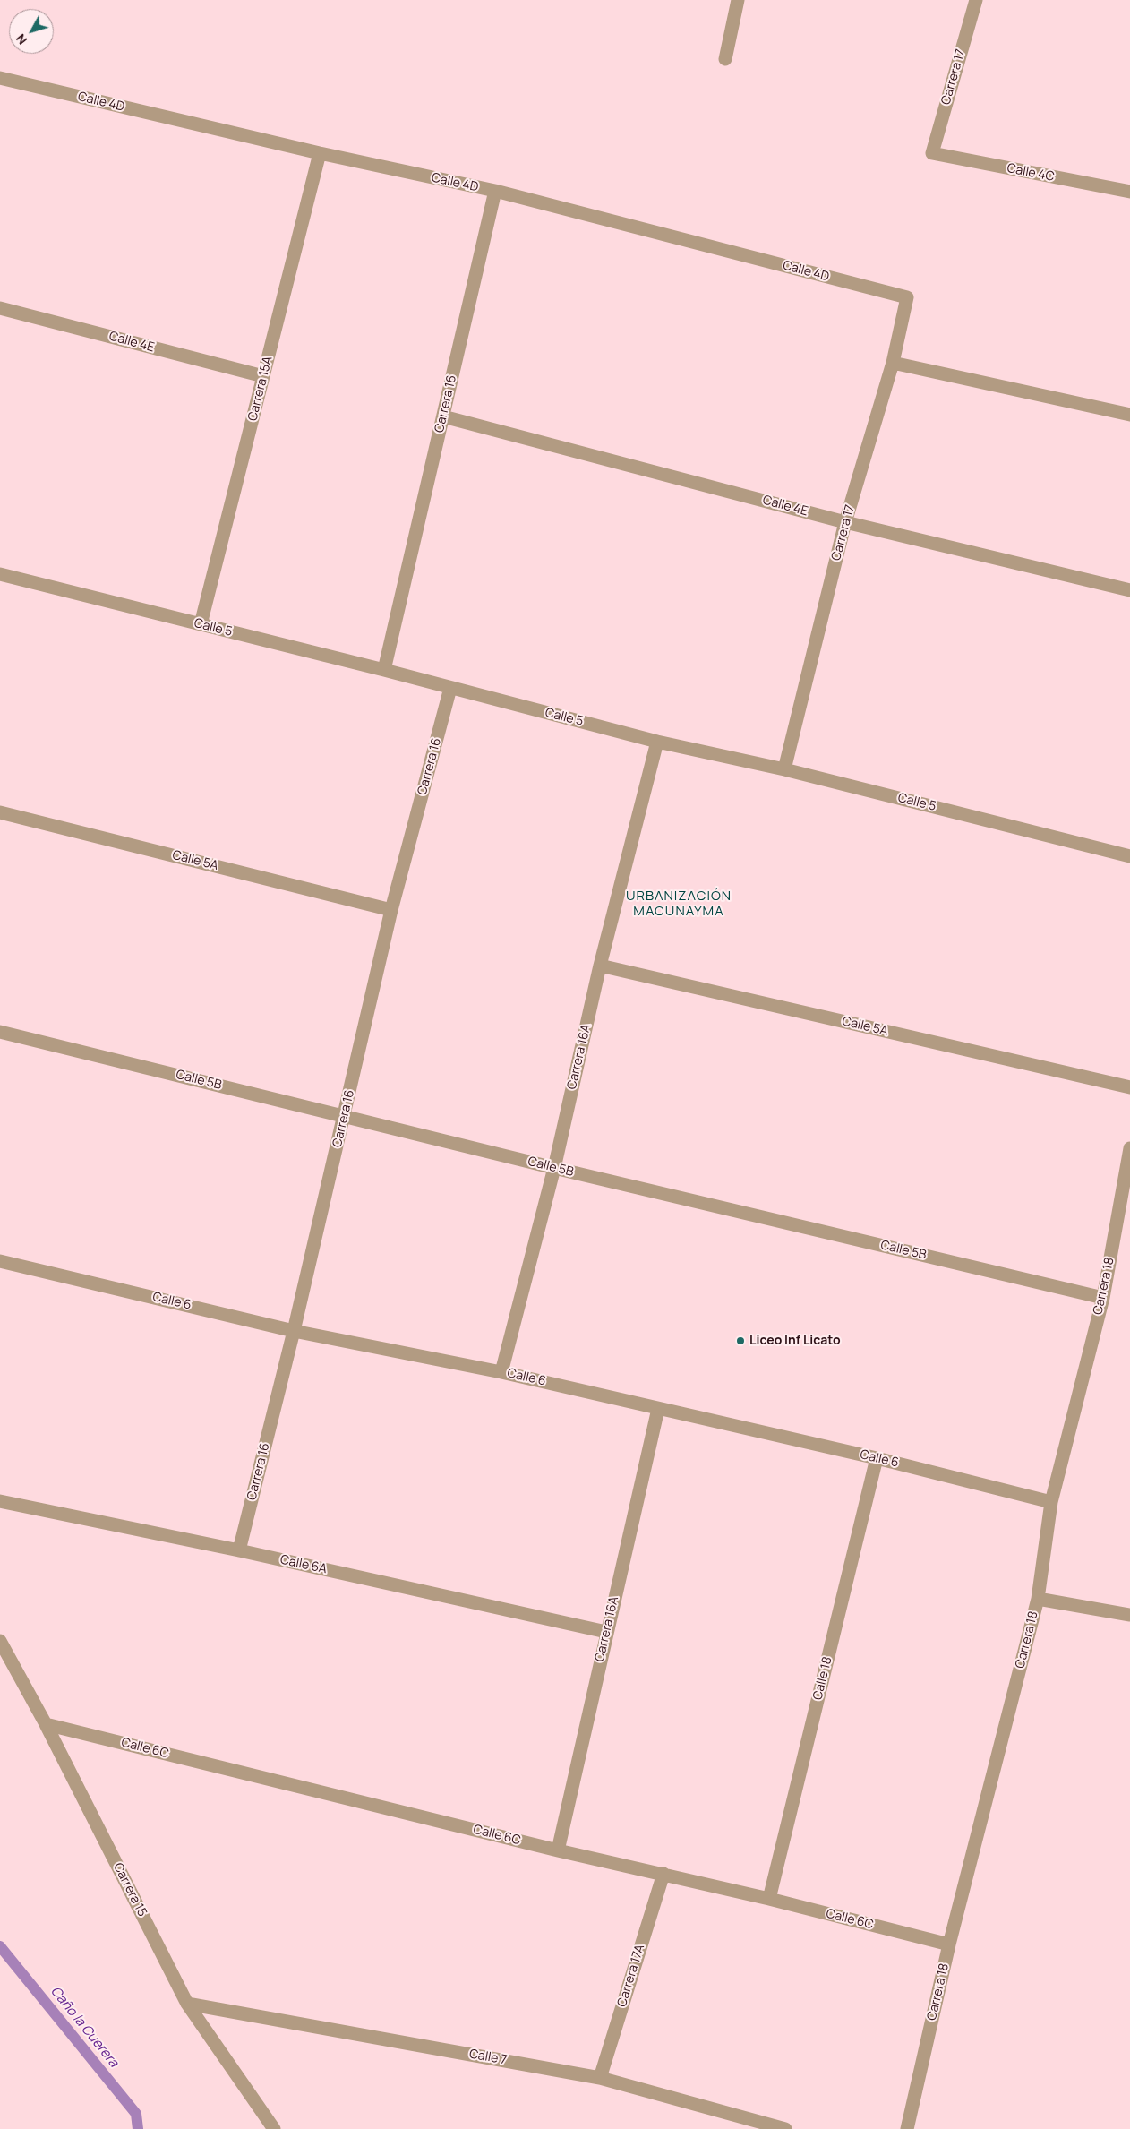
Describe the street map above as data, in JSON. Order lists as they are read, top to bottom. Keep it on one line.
{"streets":{"street":["Carrera 17","Calle 4D","Calle 4C","Calle 4E","Carrera 15A","Carrera 16","Calle 5","Calle 5A","Carrera 16A","Calle 5B","Carrera 18","Calle 6","Calle 6A","Calle 18","Calle 6C","Carrera 15","Carrera 17A","Calle 7"]},"crossings":[["Carrera 17","Calle 4D"],["Carrera 17","Calle 4C"],["Carrera 17","Calle 4E"],["Carrera 17","Calle 5"],["Calle 4D","Carrera 15A"],["Calle 4D","Carrera 16"],["Calle 4E","Carrera 15A"],["Calle 4E","Carrera 16"],["Carrera 15A","Calle 5"],["Carrera 16","Calle 5"],["Carrera 16","Calle 5A"],["Carrera 16","Calle 5B"],["Carrera 16","Calle 6"],["Carrera 16","Calle 6A"],["Calle 5","Carrera 16A"],["Calle 5A","Carrera 16A"],["Carrera 16A","Calle 5B"],["Carrera 16A","Calle 6"],["Carrera 16A","Calle 6A"],["Carrera 16A","Calle 6C"],["Calle 5B","Carrera 18"],["Carrera 18","Calle 6"],["Carrera 18","Calle 6C"],["Calle 6","Calle 18"],["Calle 18","Calle 6C"],["Calle 6C","Carrera 15"],["Calle 6C","Carrera 17A"],["Carrera 15","Calle 7"],["Carrera 17A","Calle 7"]],"districts":["URBANIZACIÓN MACUNAYMA"],"water":["Caño la Cuerera"],"places":["Liceo Inf Licato"],"north":"bottom left"}
